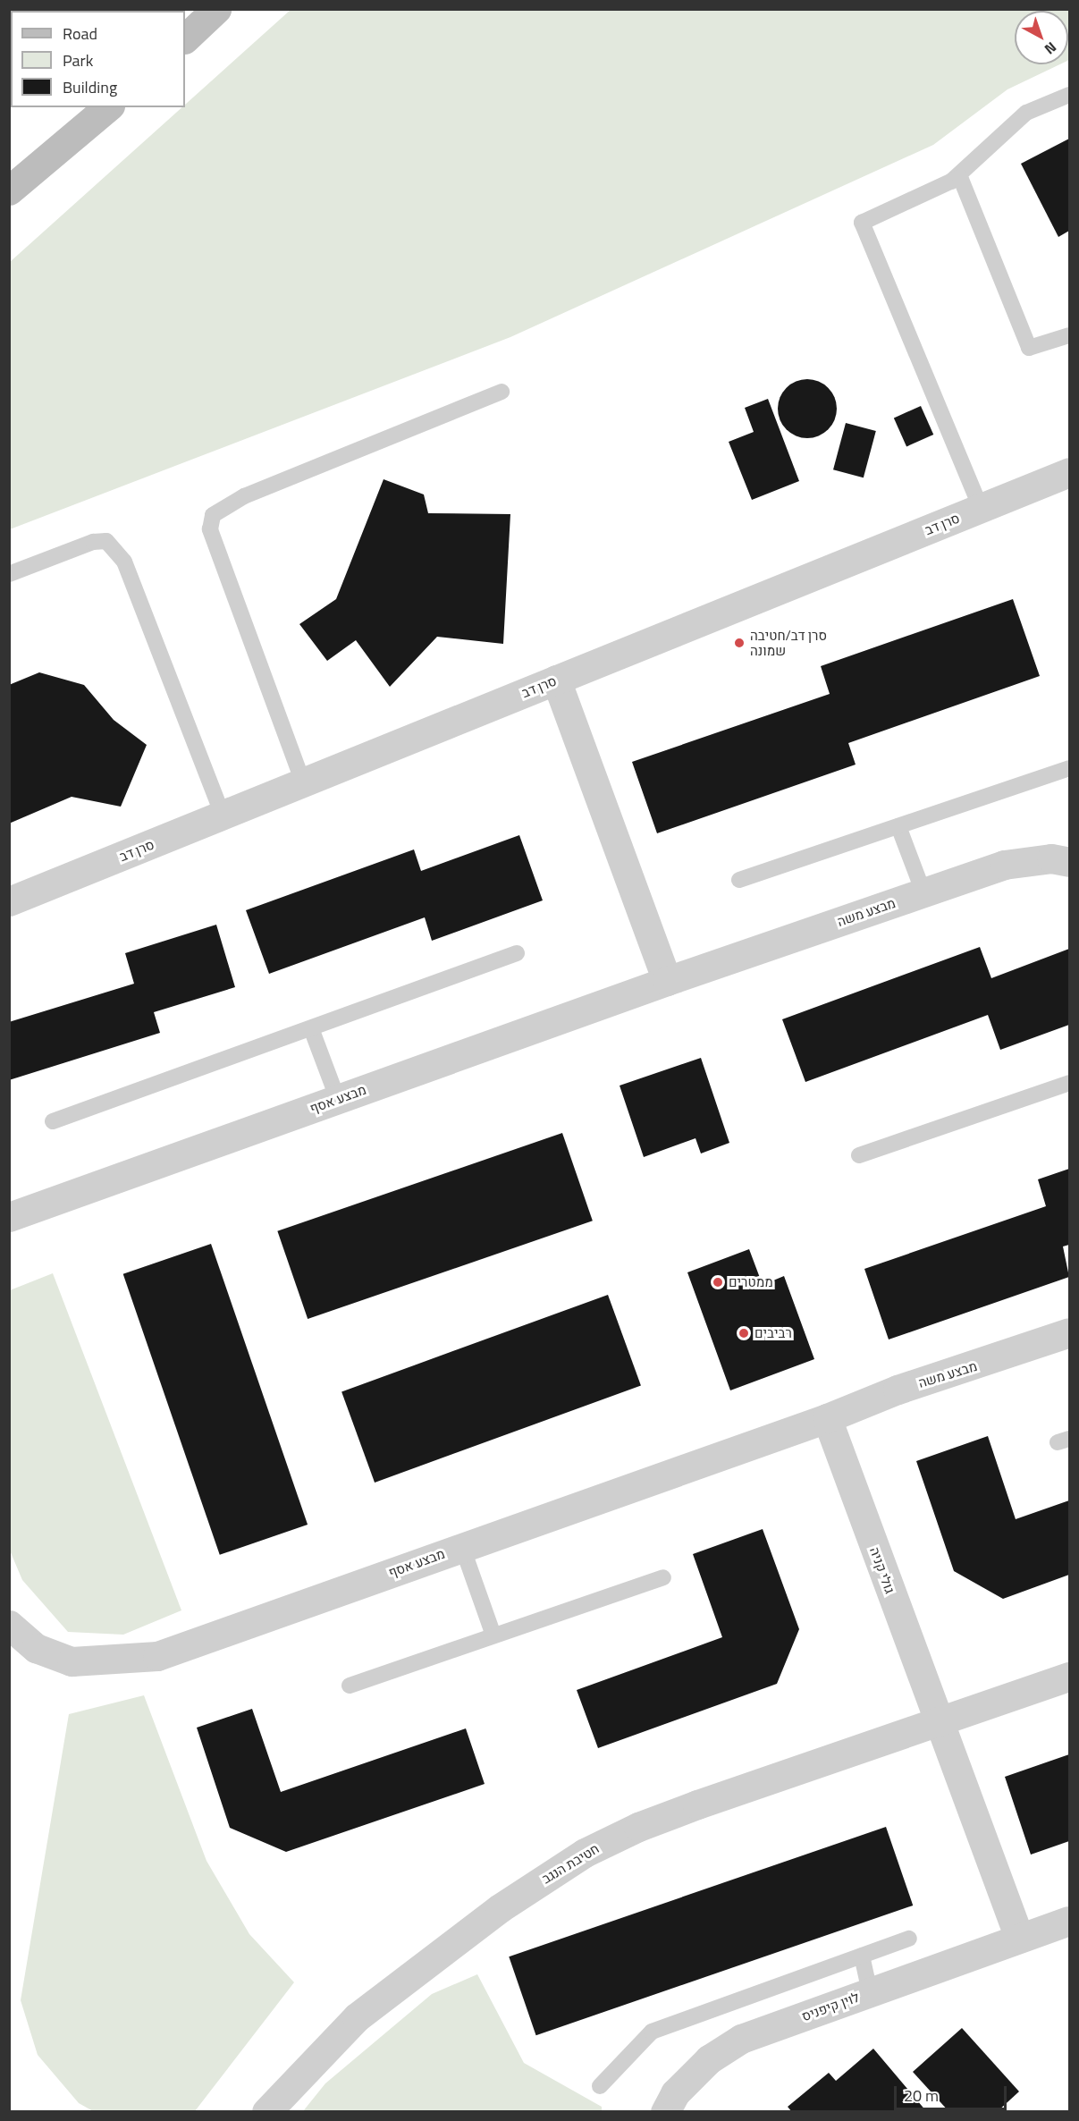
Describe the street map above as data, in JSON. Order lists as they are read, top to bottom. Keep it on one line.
{"streets":{"street":["סרן דב","מבצע משה","מבצע אסף","גולי קניה","חטיבת הנגב","לוין קיפניס"]},"crossings":[["מבצע משה","מבצע אסף"],["מבצע משה","גולי קניה"],["מבצע אסף","גולי קניה"],["גולי קניה","חטיבת הנגב"],["גולי קניה","לוין קיפניס"]],"places":["סרן דב/חטיבה שמונה","ממטרים","רביבים"],"legend":["Road","Park","Building"],"scale_bar":"20 m","north":"bottom right"}
